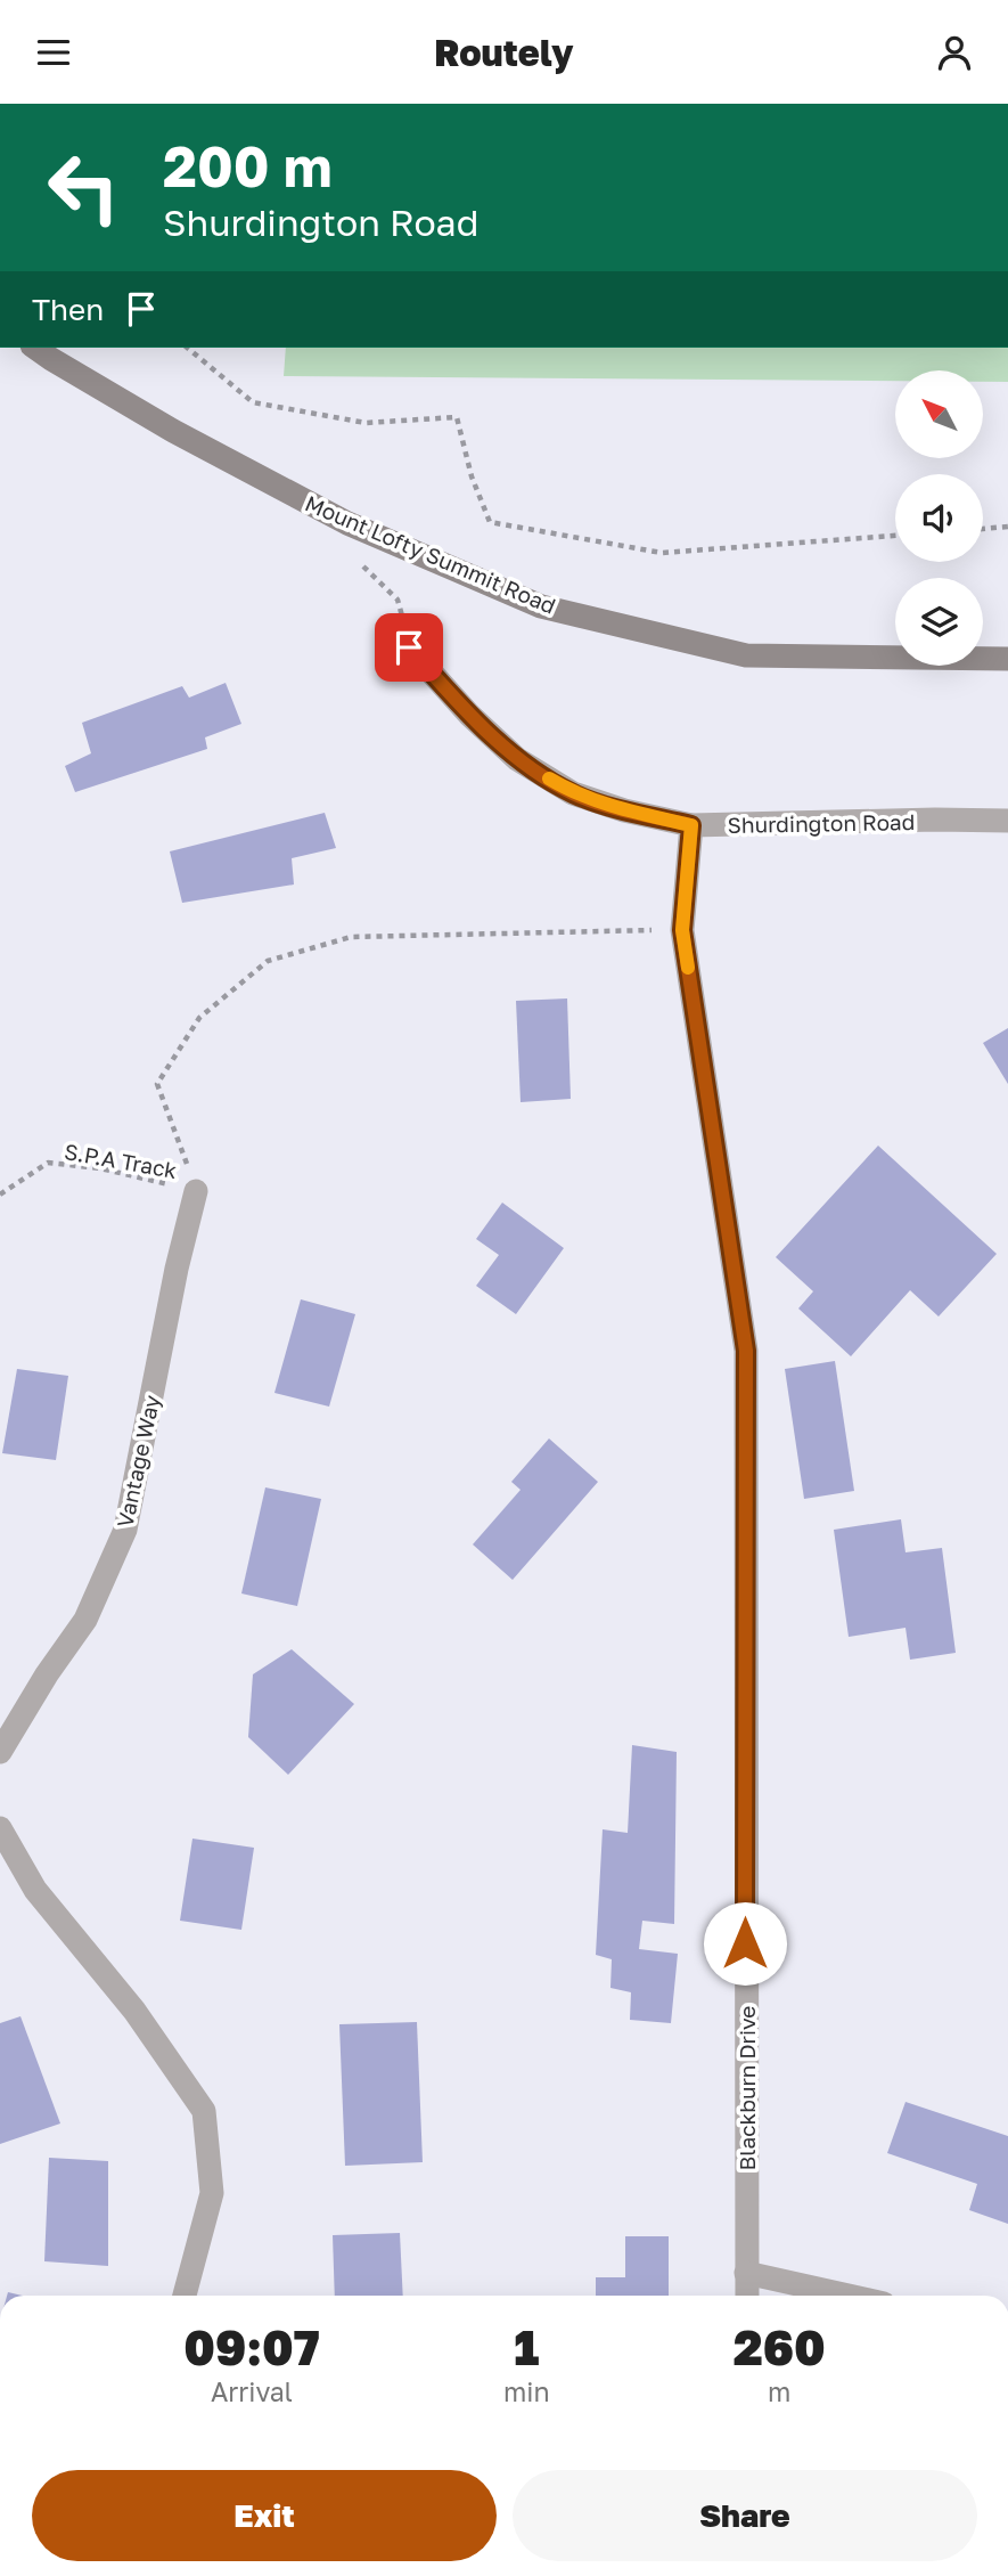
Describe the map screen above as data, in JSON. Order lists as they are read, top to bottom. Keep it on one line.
{"streets":{"main road":["Mount Lofty Summit Road"],"street":["Shurdington Road","Vantage Way","Blackburn Drive"],"path":["S.P.A Track"]},"crossings":[["Shurdington Road","Blackburn Drive"],["S.P.A Track","Vantage Way"]],"north":"top left","page":{"header":"Routely","turn":["200 m","Shurdington Road"],"then":"Then","eta":["09:07","Arrival","1","min","260","m"],"buttons":["Exit","Share"]}}
